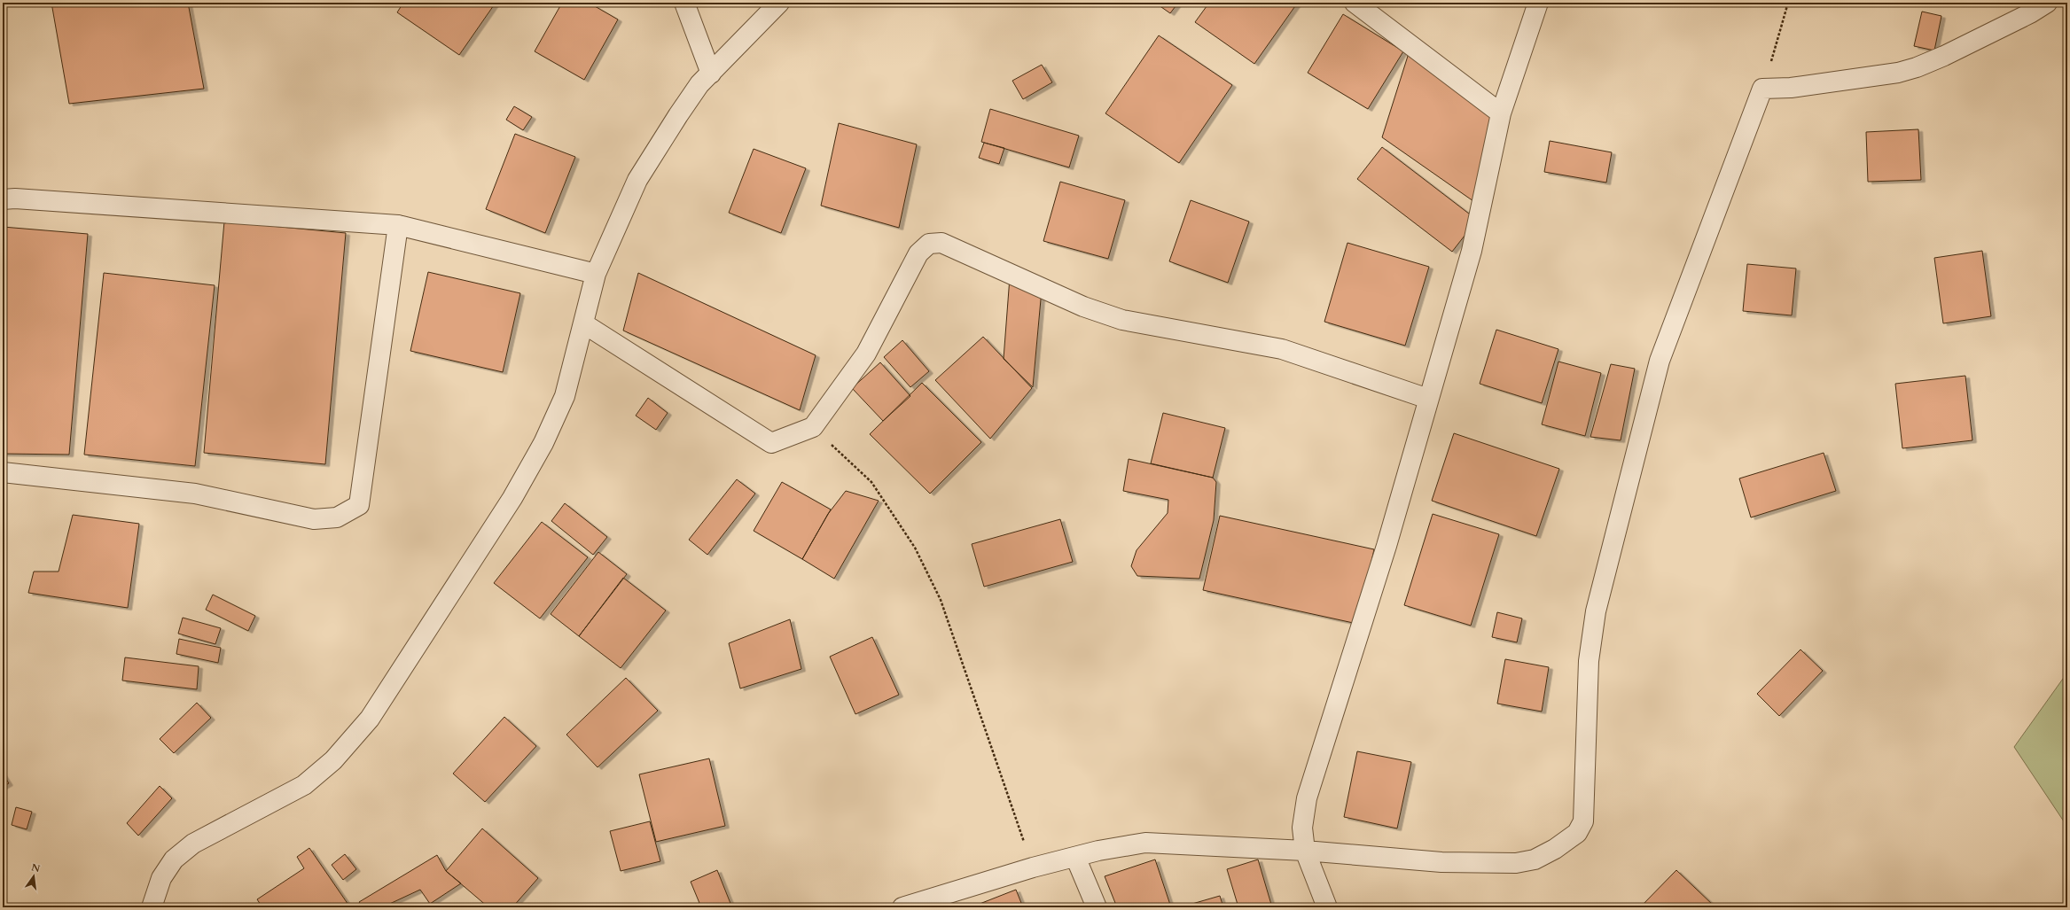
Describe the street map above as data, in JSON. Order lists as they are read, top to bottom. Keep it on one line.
{"north":"top"}
